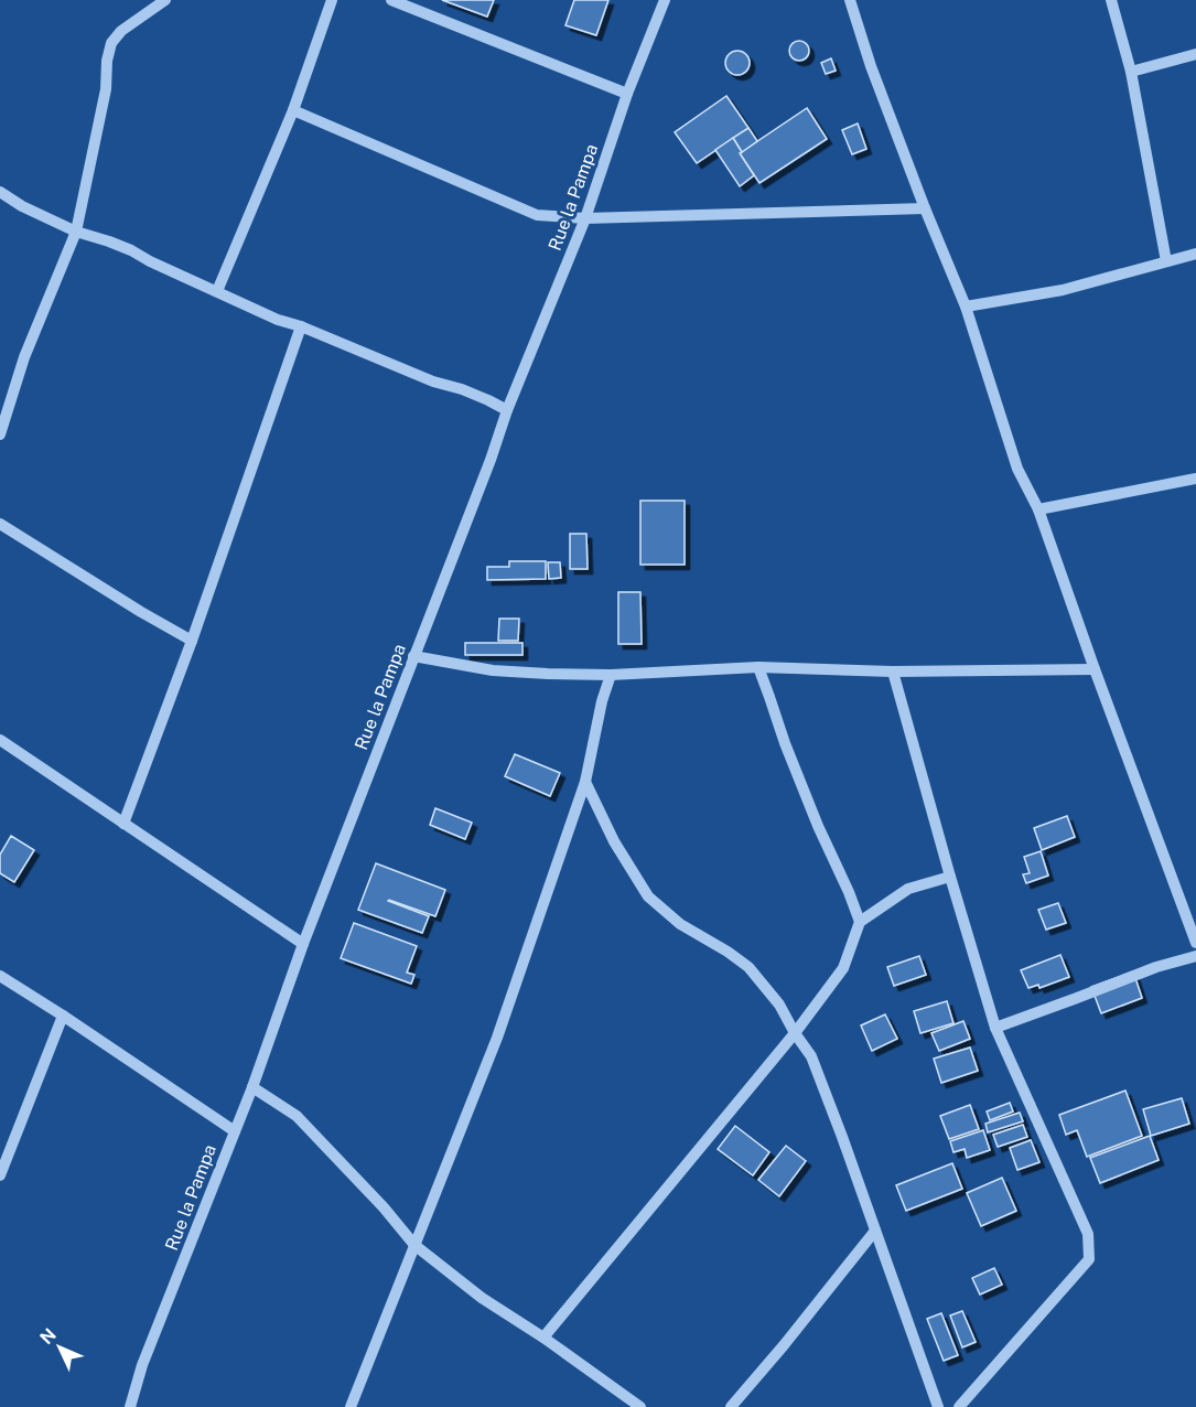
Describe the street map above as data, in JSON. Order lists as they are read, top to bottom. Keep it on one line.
{"streets":{"street":["Rue la Pampa"]},"north":"top left"}
